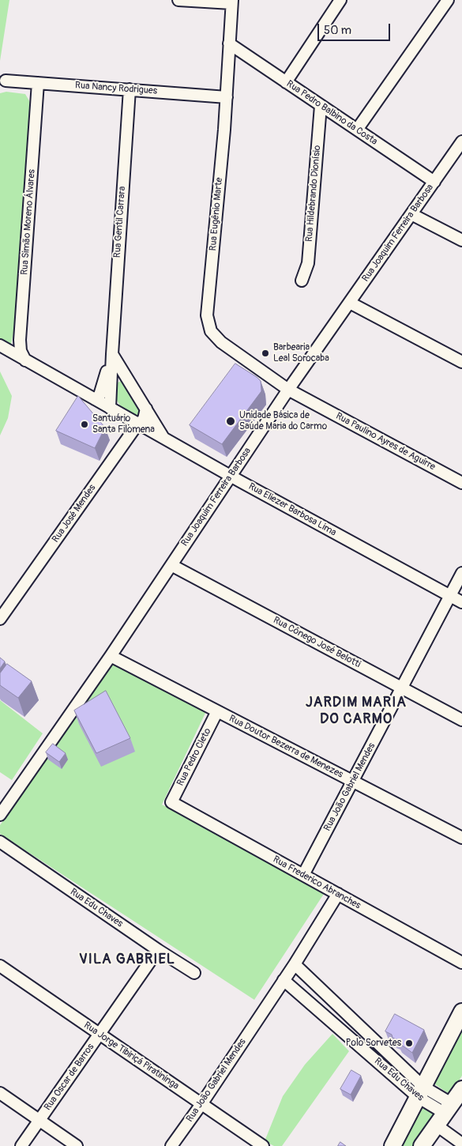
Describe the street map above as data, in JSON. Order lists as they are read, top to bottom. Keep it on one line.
{"streets":{"street":["Rua Nancy Rodrigues","Rua Pedro Balbino da Costa","Rua Hildebrando Dionísio","Rua Eugênio Marte","Rua Simão Moreno Álvares","Rua Gentil Carrara","Rua Joaquim Ferreira Barbosa","Rua Paulino Ayres de Aguirre","Rua Eliezer Barbosa Lima","Rua José Mendes","Rua Cônego José Belotti","Rua Doutor Bezerra de Menezes","Rua Pedro Cleto","Rua João Gabriel Mendes","Rua Frederico Abranches","Rua Edu Chaves","Rua Jorge Tibiriçá Piratininga","Rua Oscar de Barros"]},"crossings":[["Rua Nancy Rodrigues","Rua Eugênio Marte"],["Rua Nancy Rodrigues","Rua Simão Moreno Álvares"],["Rua Nancy Rodrigues","Rua Gentil Carrara"],["Rua Pedro Balbino da Costa","Rua Hildebrando Dionísio"],["Rua Pedro Balbino da Costa","Rua Eugênio Marte"],["Rua Pedro Balbino da Costa","Rua Joaquim Ferreira Barbosa"],["Rua Eugênio Marte","Rua Joaquim Ferreira Barbosa"],["Rua Eugênio Marte","Rua Paulino Ayres de Aguirre"],["Rua Simão Moreno Álvares","Rua Eliezer Barbosa Lima"],["Rua Gentil Carrara","Rua Eliezer Barbosa Lima"],["Rua Joaquim Ferreira Barbosa","Rua Paulino Ayres de Aguirre"],["Rua Joaquim Ferreira Barbosa","Rua Eliezer Barbosa Lima"],["Rua Joaquim Ferreira Barbosa","Rua Cônego José Belotti"],["Rua Joaquim Ferreira Barbosa","Rua Doutor Bezerra de Menezes"],["Rua Eliezer Barbosa Lima","Rua José Mendes"],["Rua Eliezer Barbosa Lima","Rua João Gabriel Mendes"],["Rua Cônego José Belotti","Rua João Gabriel Mendes"],["Rua Doutor Bezerra de Menezes","Rua Pedro Cleto"],["Rua Doutor Bezerra de Menezes","Rua João Gabriel Mendes"],["Rua Pedro Cleto","Rua Frederico Abranches"],["Rua João Gabriel Mendes","Rua Frederico Abranches"],["Rua João Gabriel Mendes","Rua Edu Chaves"],["Rua João Gabriel Mendes","Rua Jorge Tibiriçá Piratininga"],["Rua Edu Chaves","Rua Oscar de Barros"],["Rua Jorge Tibiriçá Piratininga","Rua Oscar de Barros"]],"districts":["JARDIM MARIA DO CARMO","VILA GABRIEL"],"places":["Barbearia Leal Sorocaba","Unidade Básica de Saúde Maria do Carmo","Santuário Santa Filomena","Polo Sorvetes"],"scale_bar":"50 m"}
